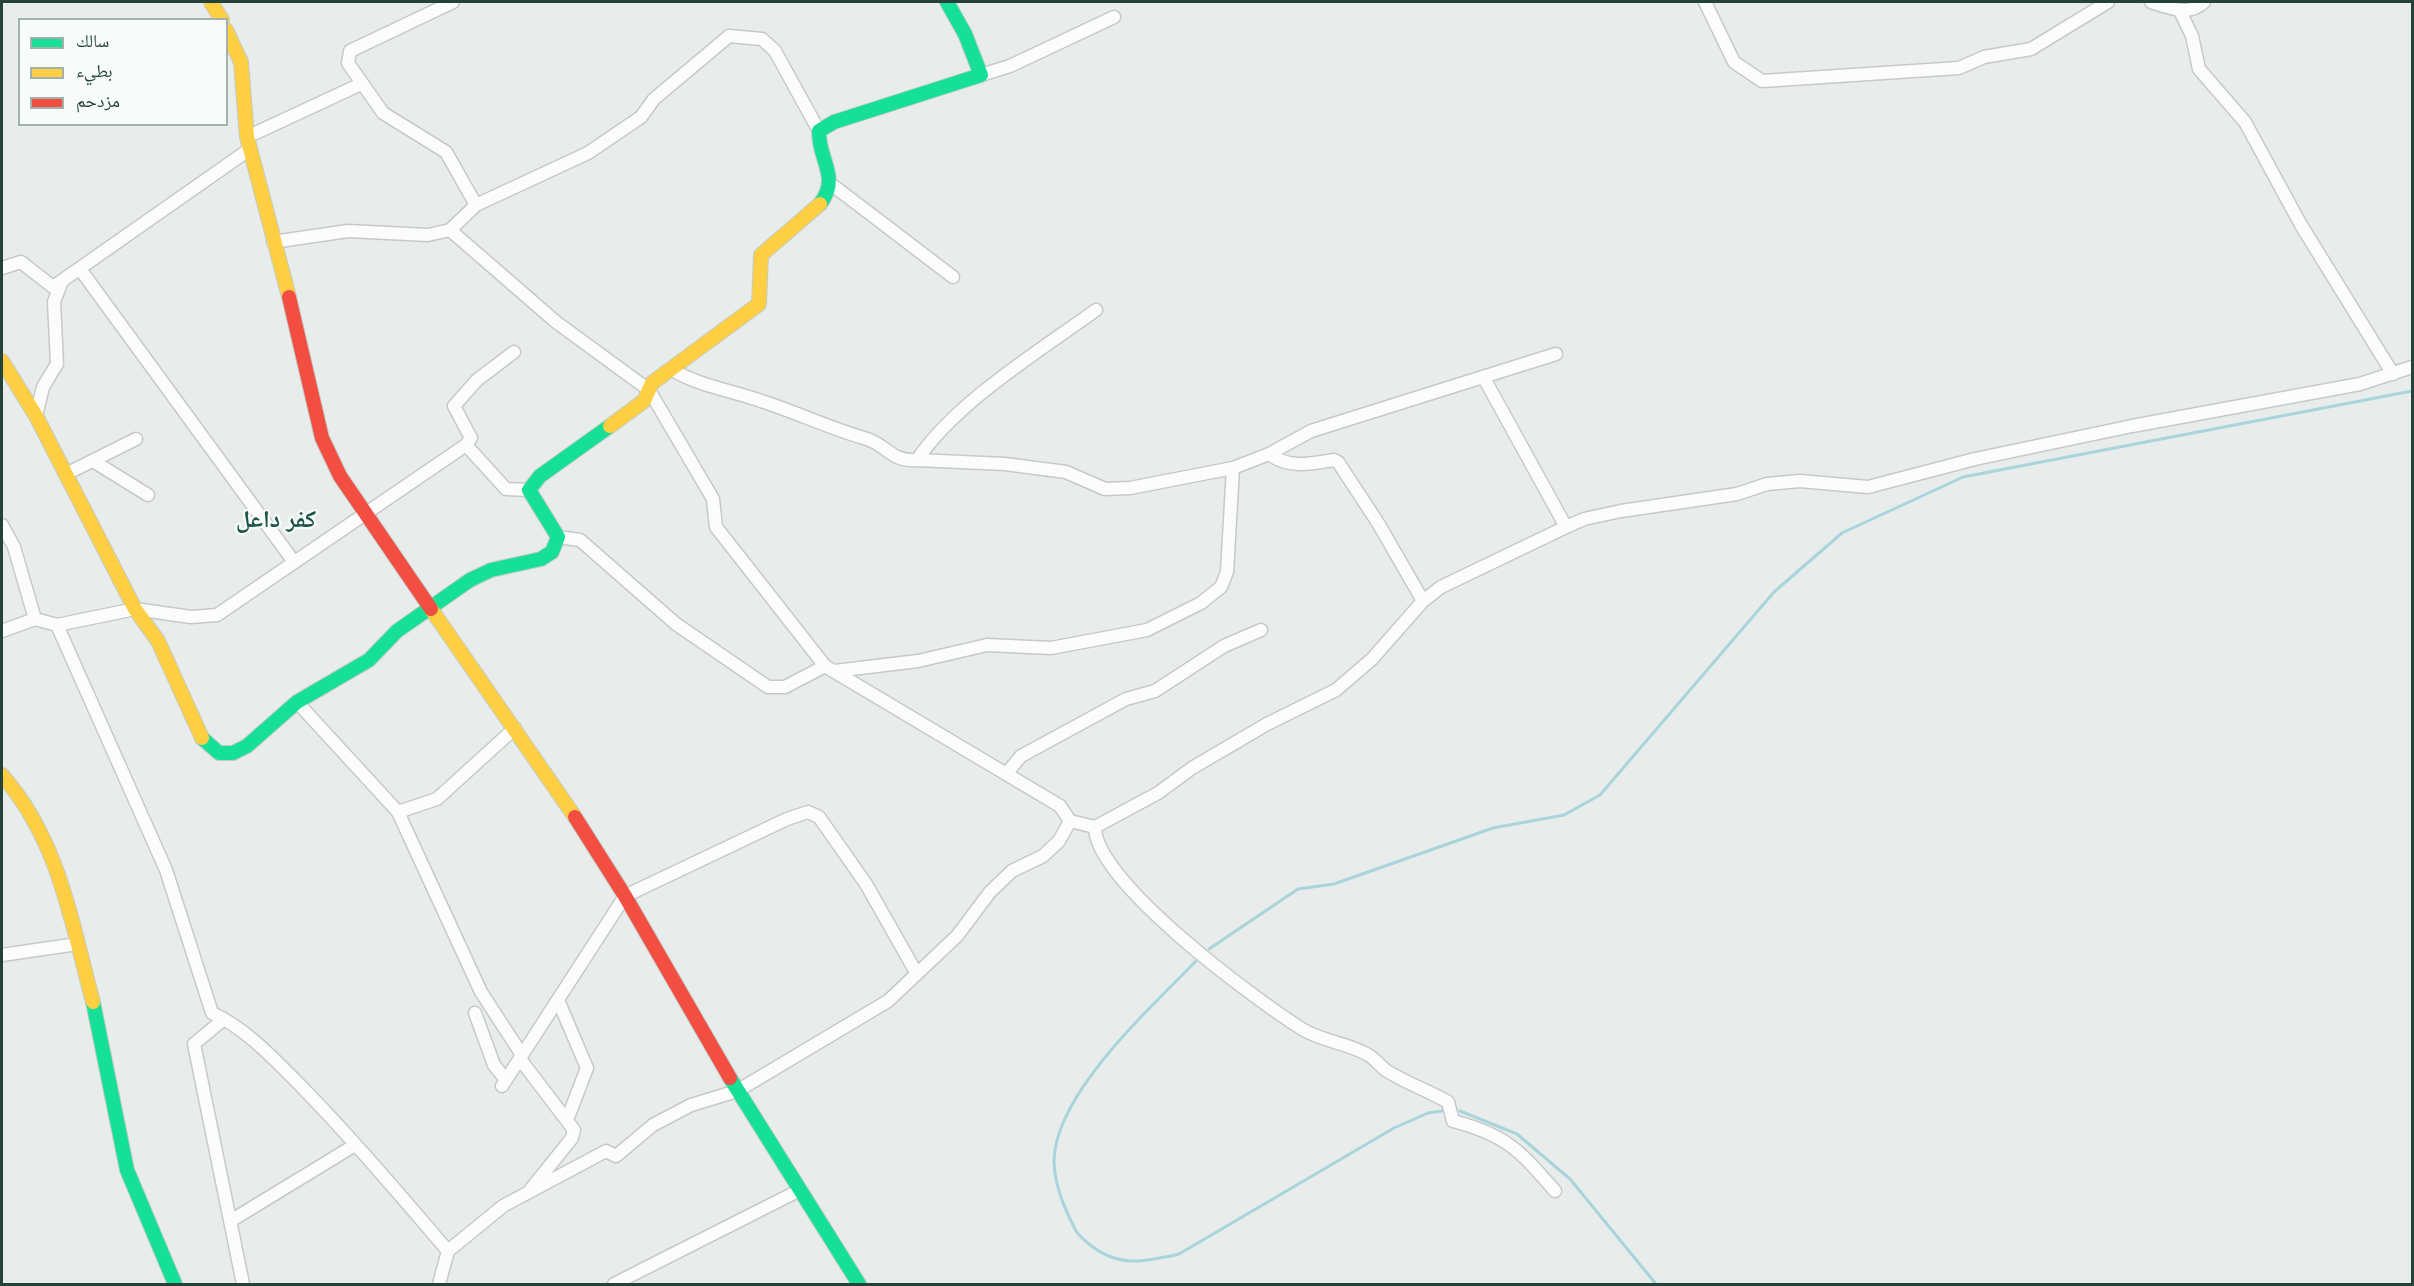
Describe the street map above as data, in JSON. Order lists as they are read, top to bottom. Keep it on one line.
{"districts":["كفر داعل"],"legend":["سالك","بطيء","مزدحم"]}
